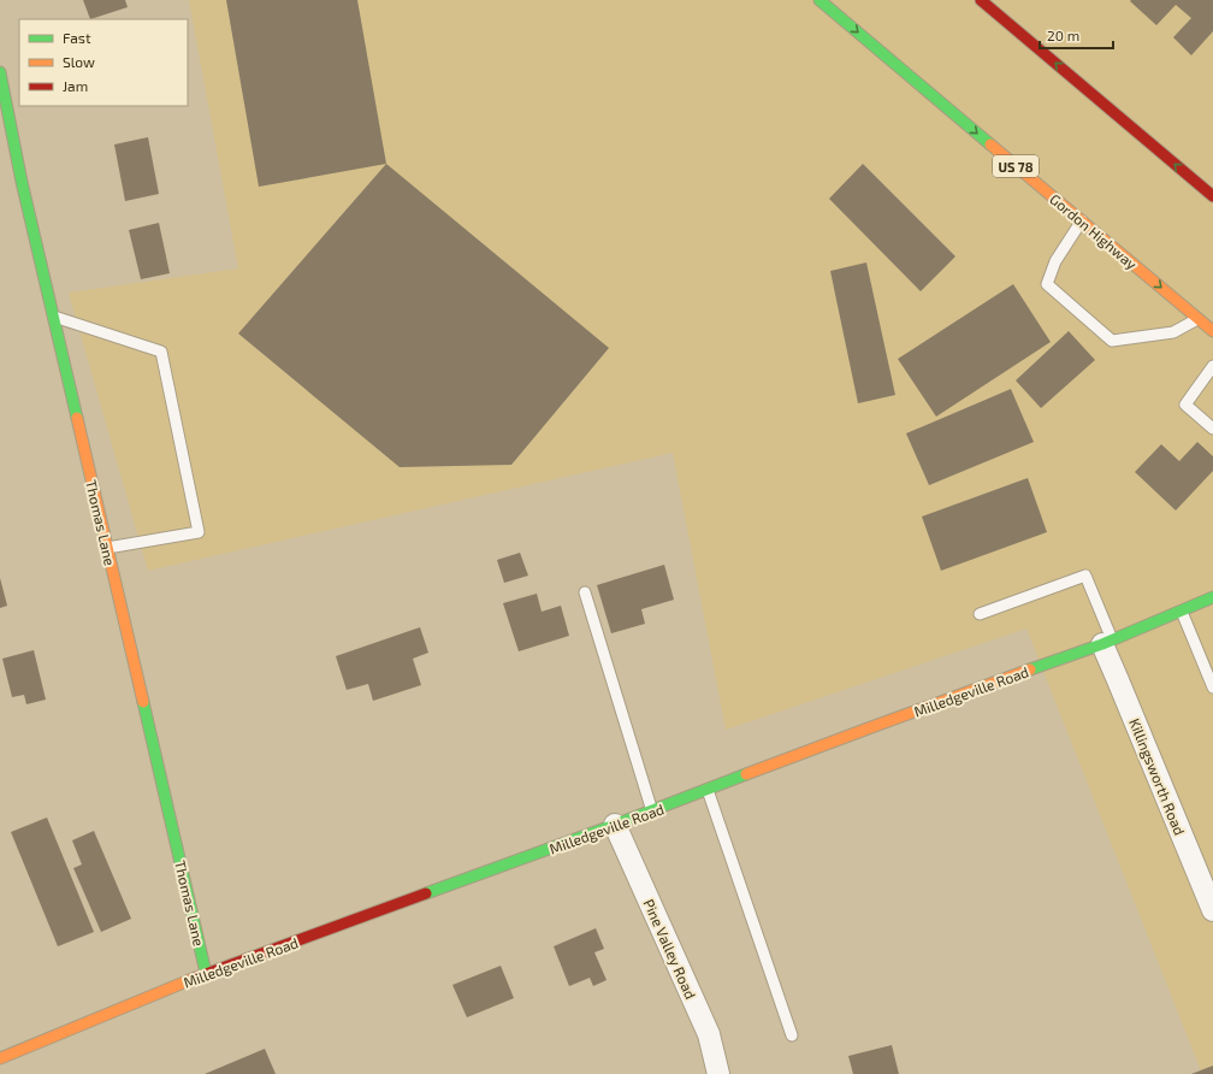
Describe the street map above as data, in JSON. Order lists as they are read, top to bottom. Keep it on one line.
{"streets":{"main road":["US 78","Gordon Highway","Thomas Lane","Milledgeville Road"],"street":["Killingsworth Road","Pine Valley Road"]},"crossings":[["Thomas Lane","Milledgeville Road"],["Milledgeville Road","Killingsworth Road"],["Milledgeville Road","Pine Valley Road"]],"one_way":["Gordon Highway"],"legend":["Fast","Slow","Jam"],"scale_bar":"20 m"}
